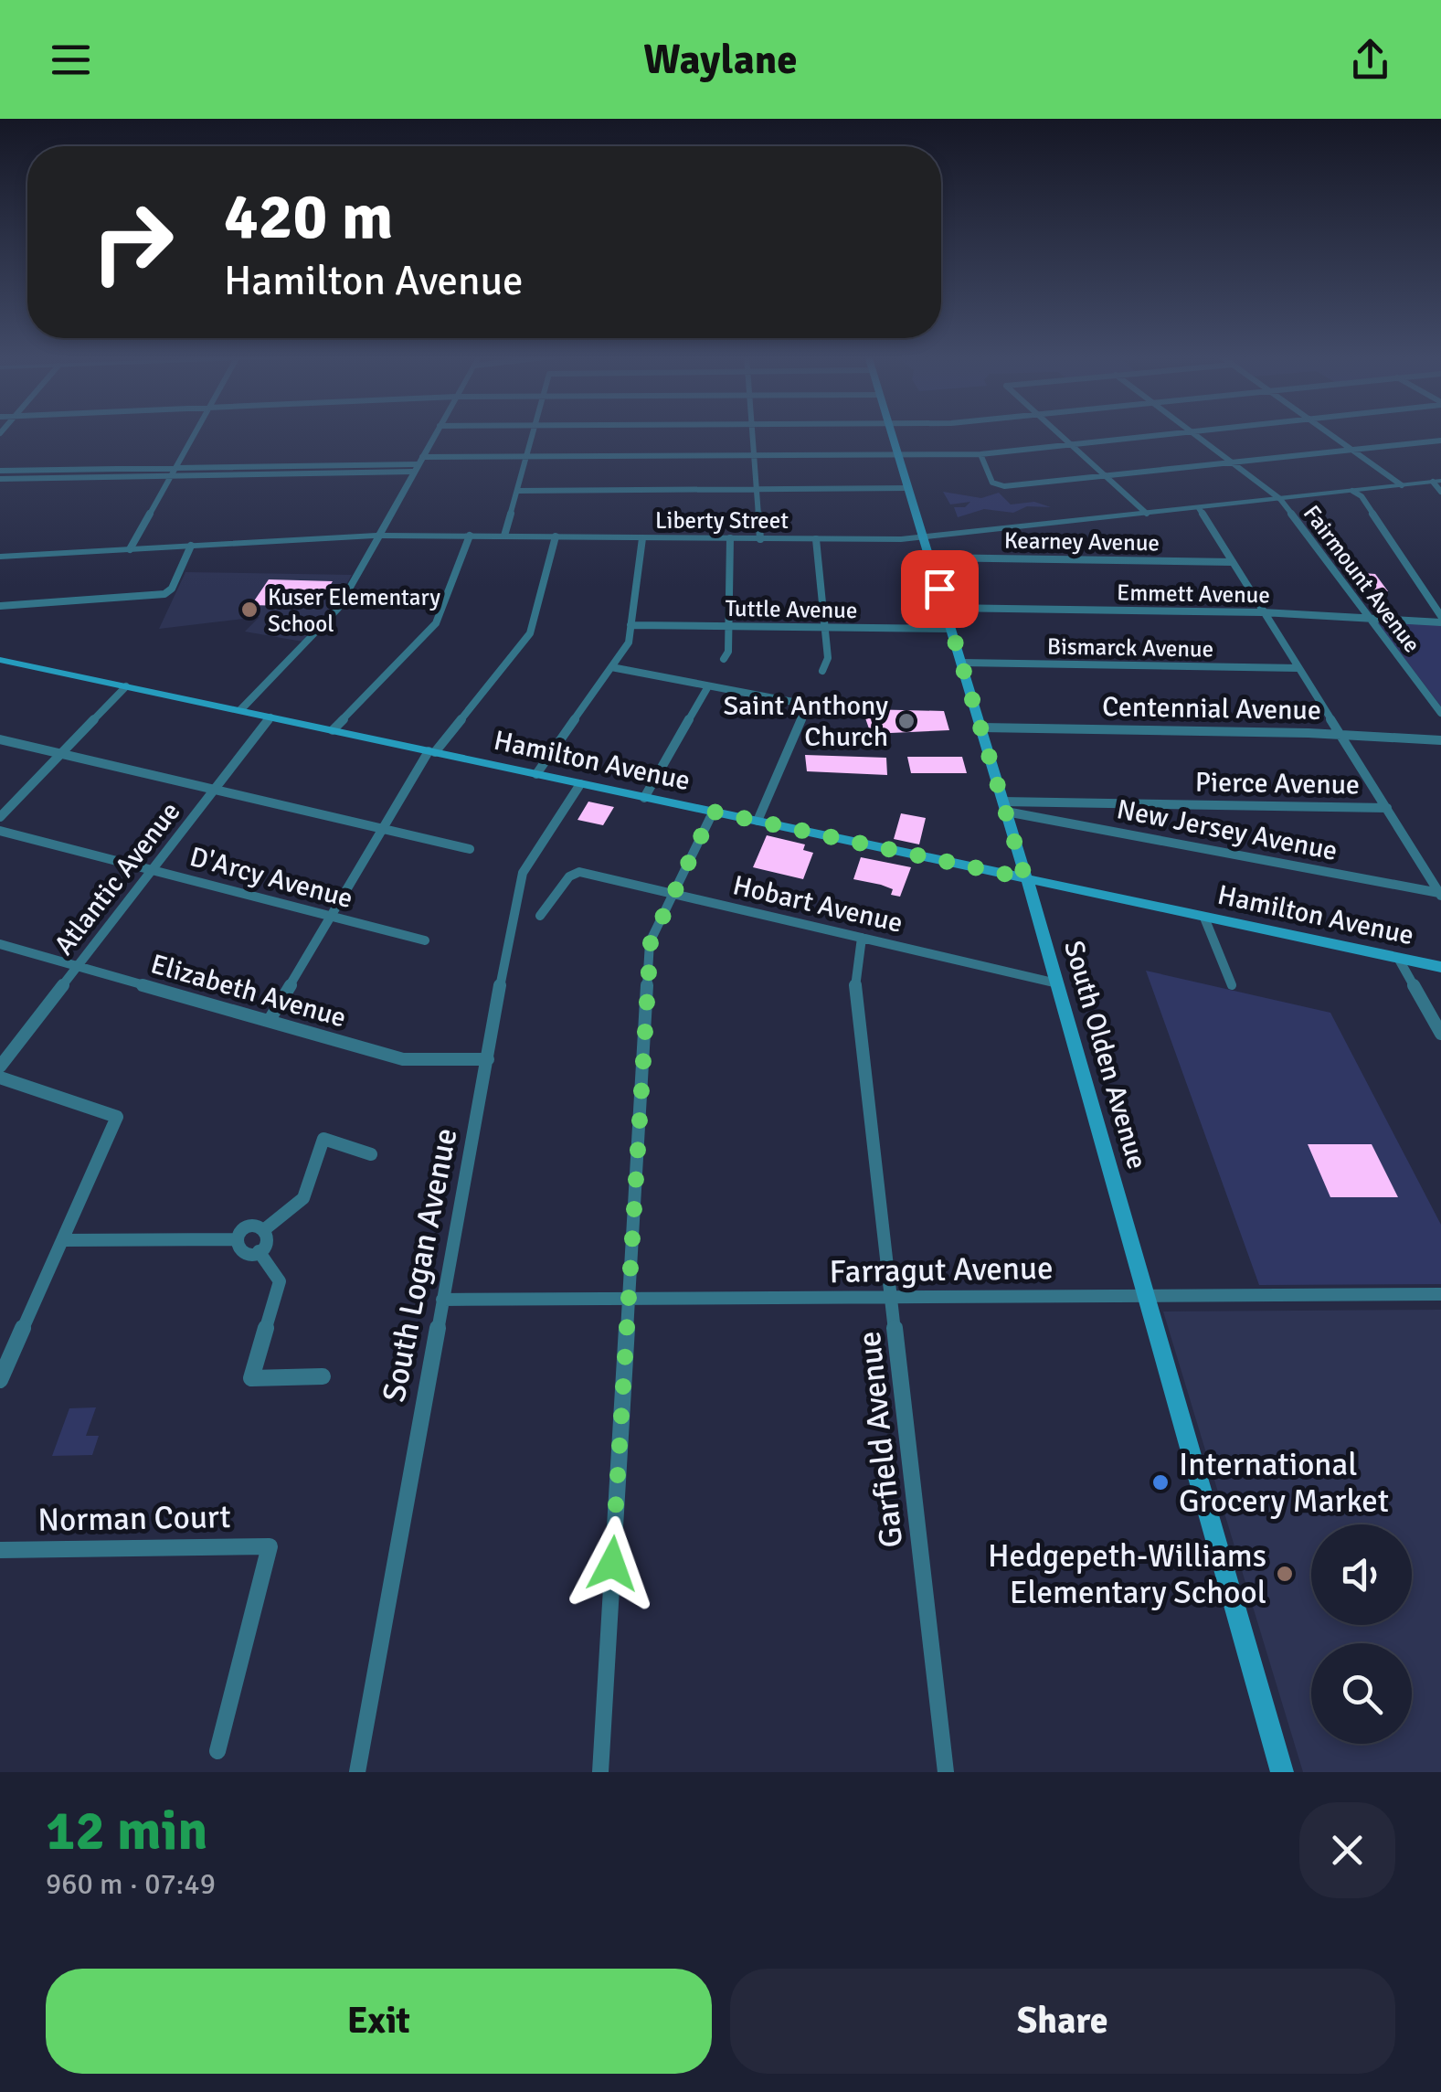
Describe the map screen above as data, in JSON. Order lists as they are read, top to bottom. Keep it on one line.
{"streets":{"main road":["Hamilton Avenue","South Olden Avenue"],"street":["Liberty Street","Kearney Avenue","Fairmount Avenue","Emmett Avenue","Tuttle Avenue","Bismarck Avenue","Centennial Avenue","Pierce Avenue","New Jersey Avenue","D'Arcy Avenue","Atlantic Avenue","Hobart Avenue","Elizabeth Avenue","South Logan Avenue","Farragut Avenue","Garfield Avenue","Norman Court"]},"crossings":[["Liberty Street","Fairmount Avenue"],["Liberty Street","South Olden Avenue"],["Kearney Avenue","South Olden Avenue"],["Fairmount Avenue","Emmett Avenue"],["Emmett Avenue","South Olden Avenue"],["Tuttle Avenue","South Olden Avenue"],["Bismarck Avenue","South Olden Avenue"],["Centennial Avenue","South Olden Avenue"],["Hamilton Avenue","Atlantic Avenue"],["Hamilton Avenue","South Olden Avenue"],["Hamilton Avenue","South Logan Avenue"],["Pierce Avenue","New Jersey Avenue"],["Pierce Avenue","South Olden Avenue"],["New Jersey Avenue","South Olden Avenue"],["D'Arcy Avenue","Atlantic Avenue"],["Atlantic Avenue","Elizabeth Avenue"],["Hobart Avenue","South Olden Avenue"],["Hobart Avenue","Garfield Avenue"],["Elizabeth Avenue","South Logan Avenue"],["South Olden Avenue","Farragut Avenue"],["South Logan Avenue","Farragut Avenue"],["Farragut Avenue","Garfield Avenue"]],"places":["Kuser Elementary School","Saint Anthony Church","International Grocery Market","Hedgepeth-Williams Elementary School"],"page":{"header":"Waylane","turn":["420 m","Hamilton Avenue"],"heading":["12 min","960 m · 07:49"],"buttons":["Exit","Share"]}}
